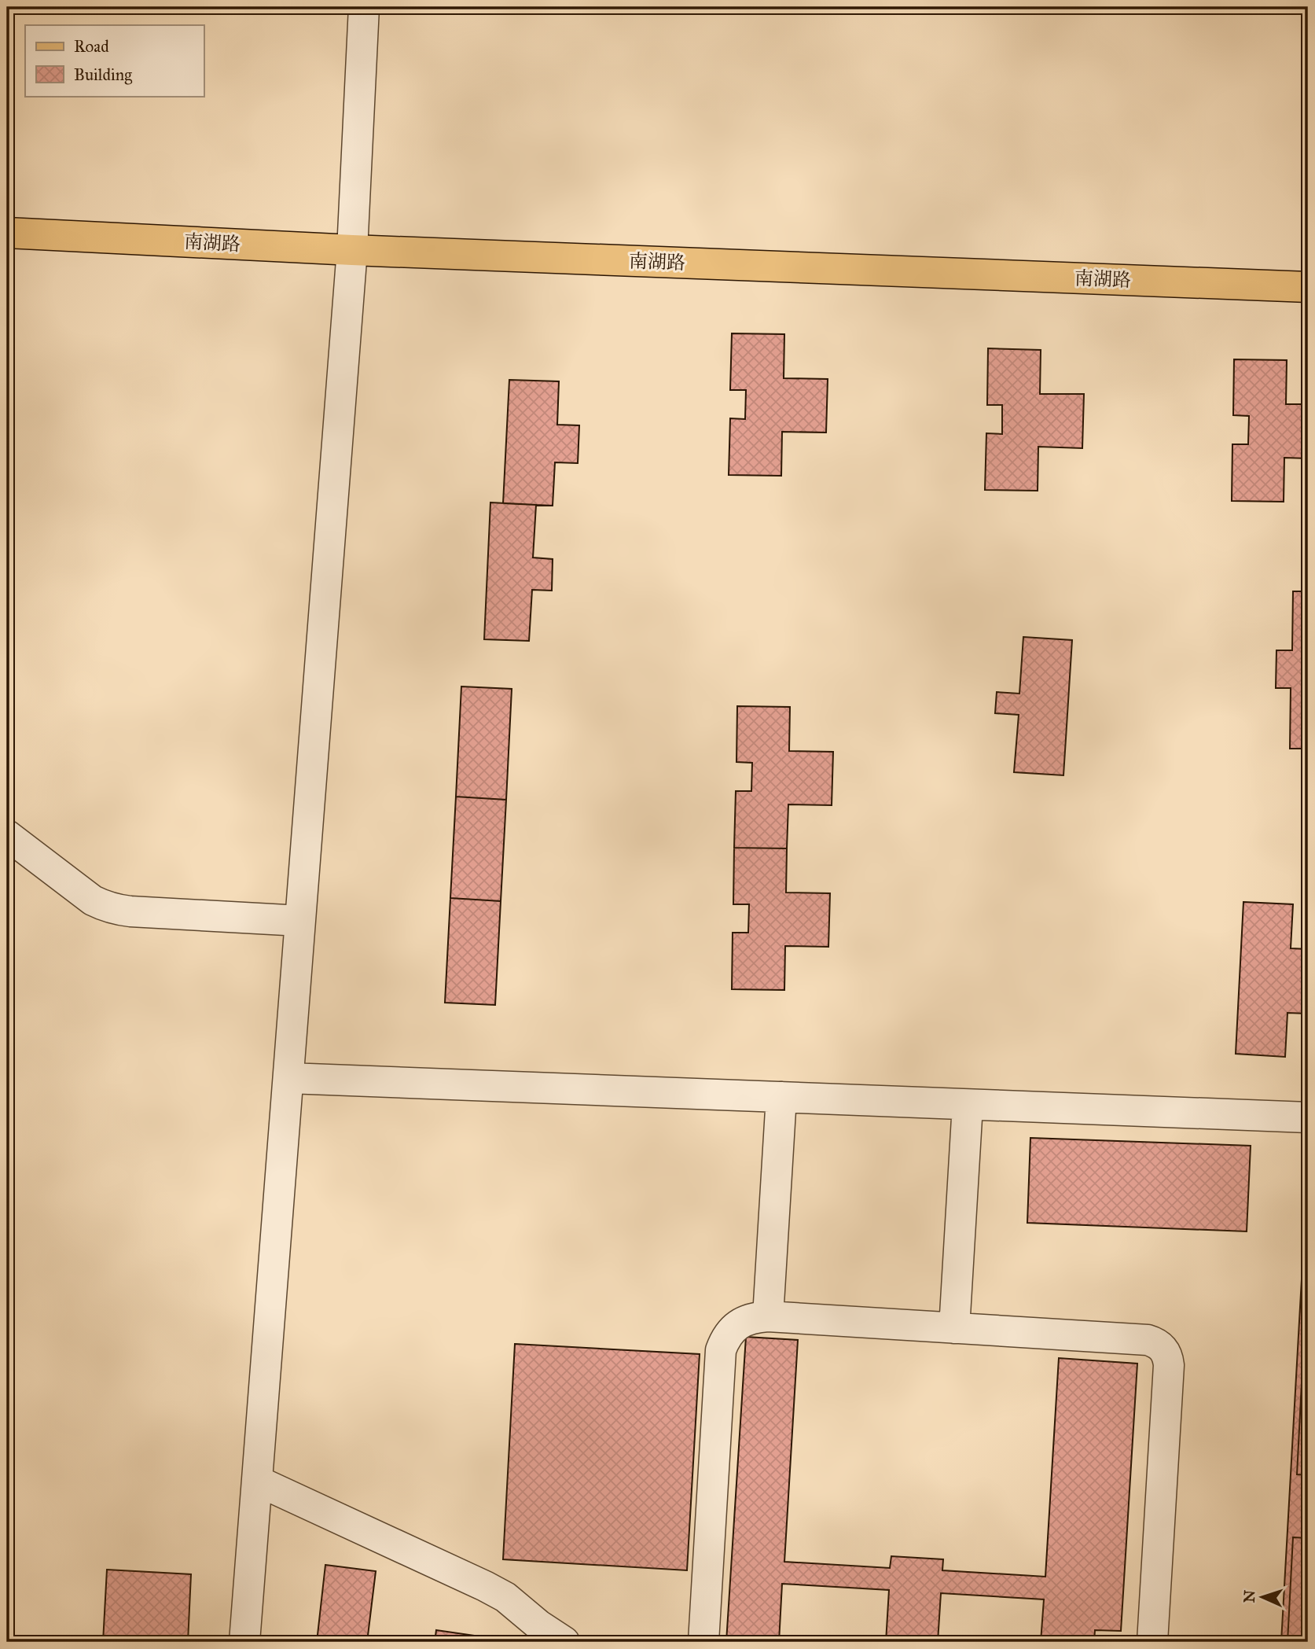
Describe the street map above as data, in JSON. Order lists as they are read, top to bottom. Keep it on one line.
{"streets":{"main road":["南湖路"]},"legend":["Road","Building"],"north":"left"}
